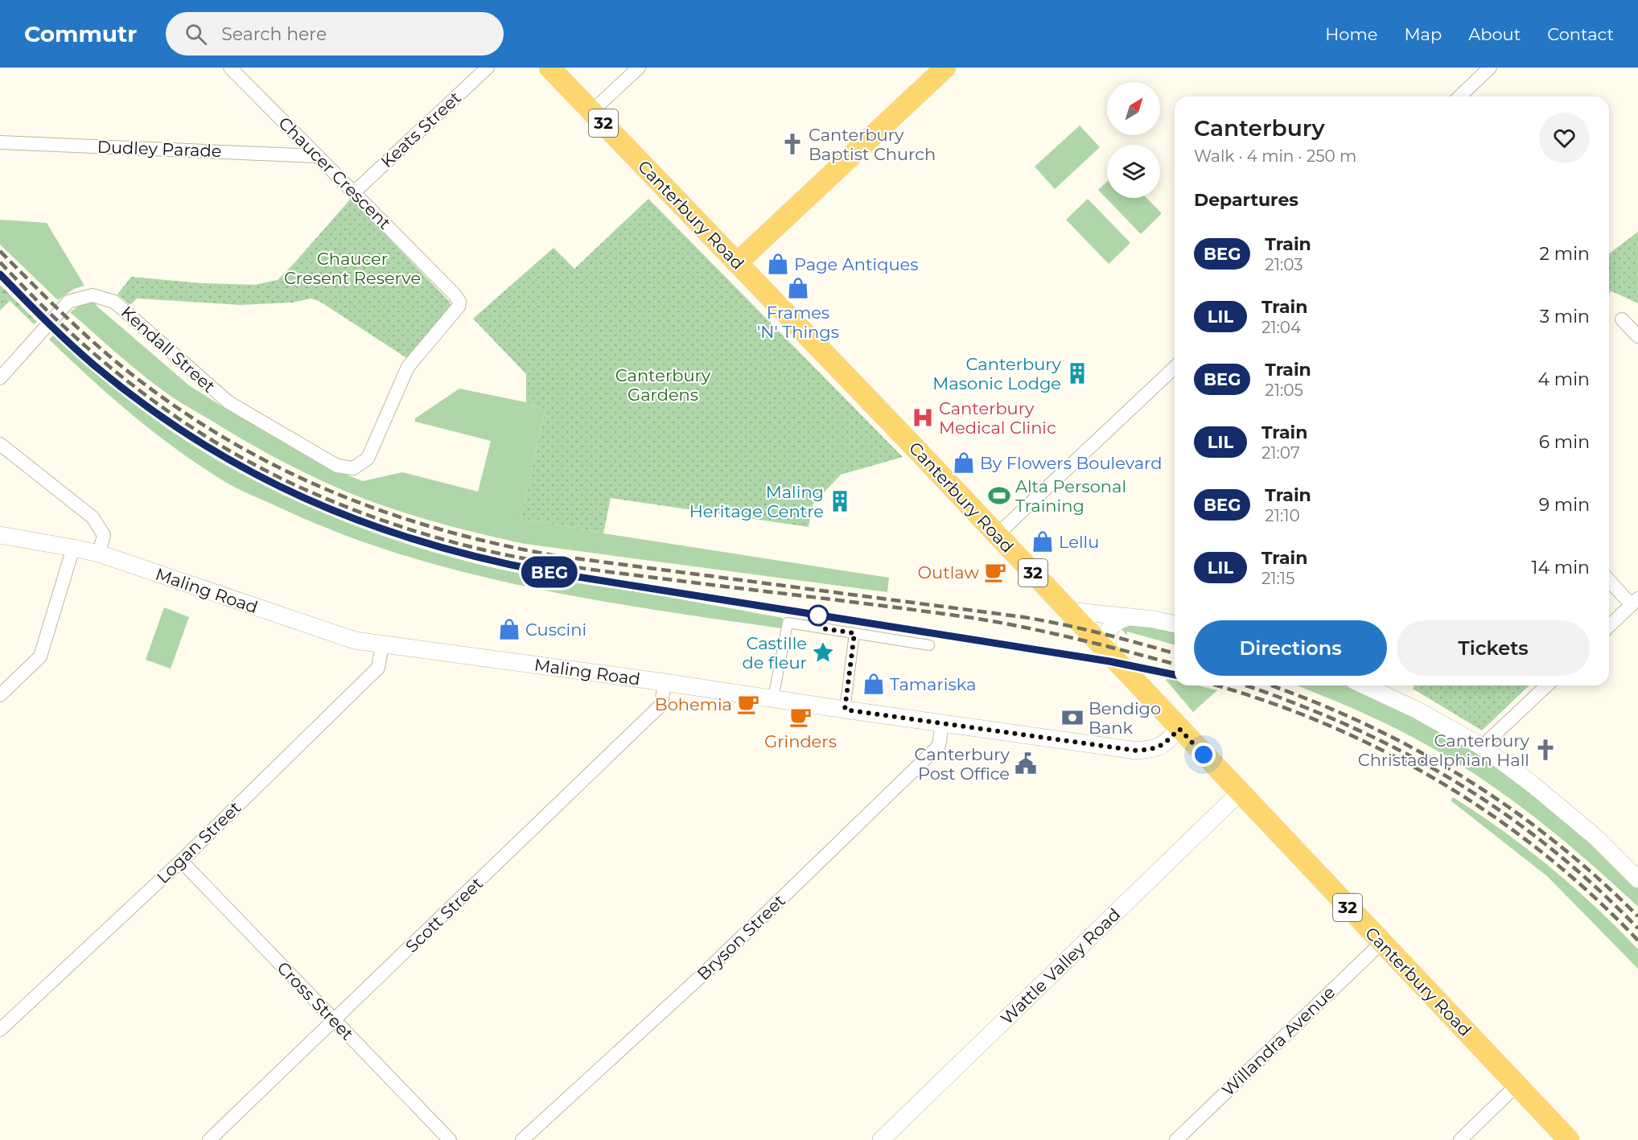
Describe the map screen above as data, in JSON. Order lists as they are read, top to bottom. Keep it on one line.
{"streets":{"main road":["32","Canterbury Road"],"street":["Keats Street","Dudley Parade","Chaucer Crescent","Kendall Street","Maling Road","Logan Street","Scott Street","Bryson Street","Wattle Valley Road","Cross Street","Willandra Avenue"]},"crossings":[["Keats Street","Chaucer Crescent"],["Dudley Parade","Chaucer Crescent"],["Chaucer Crescent","Kendall Street"],["Canterbury Road","Maling Road"],["Canterbury Road","Wattle Valley Road"],["Canterbury Road","Willandra Avenue"],["Maling Road","Logan Street"],["Maling Road","Scott Street"],["Maling Road","Bryson Street"],["Logan Street","Cross Street"],["Scott Street","Cross Street"]],"parks":["Chaucer Cresent Reserve","Canterbury Gardens"],"places":{"church":["Canterbury Baptist Church","Canterbury Christadelphian Hall"],"shop":["Page Antiques","Frames 'N' Things","By Flowers Boulevard","Lellu","Cuscini","Tamariska"],"building":["Canterbury Masonic Lodge","Maling Heritage Centre"],"hospital":["Canterbury Medical Clinic"],"sports":["Alta Personal Training"],"cafe":["Outlaw","Bohemia","Grinders"],"place":["Castille de fleur"],"bank":["Bendigo Bank"],"public building":["Canterbury Post Office"]},"north":"top right","page":{"header":"Commutr","search":"Search here","nav":["Home","Map","About","Contact"],"on_map":"BEG","heading":[["Canterbury","Walk · 4 min · 250 m"],"Departures"],"list":[{"mark":"BEG","name":"Train","note":"21:03","value":"2 min"},{"mark":"LIL","name":"Train","note":"21:04","value":"3 min"},{"mark":"BEG","name":"Train","note":"21:05","value":"4 min"},{"mark":"LIL","name":"Train","note":"21:07","value":"6 min"},{"mark":"BEG","name":"Train","note":"21:10","value":"9 min"},{"mark":"LIL","name":"Train","note":"21:15","value":"14 min"}],"buttons":["Directions","Tickets"]}}
